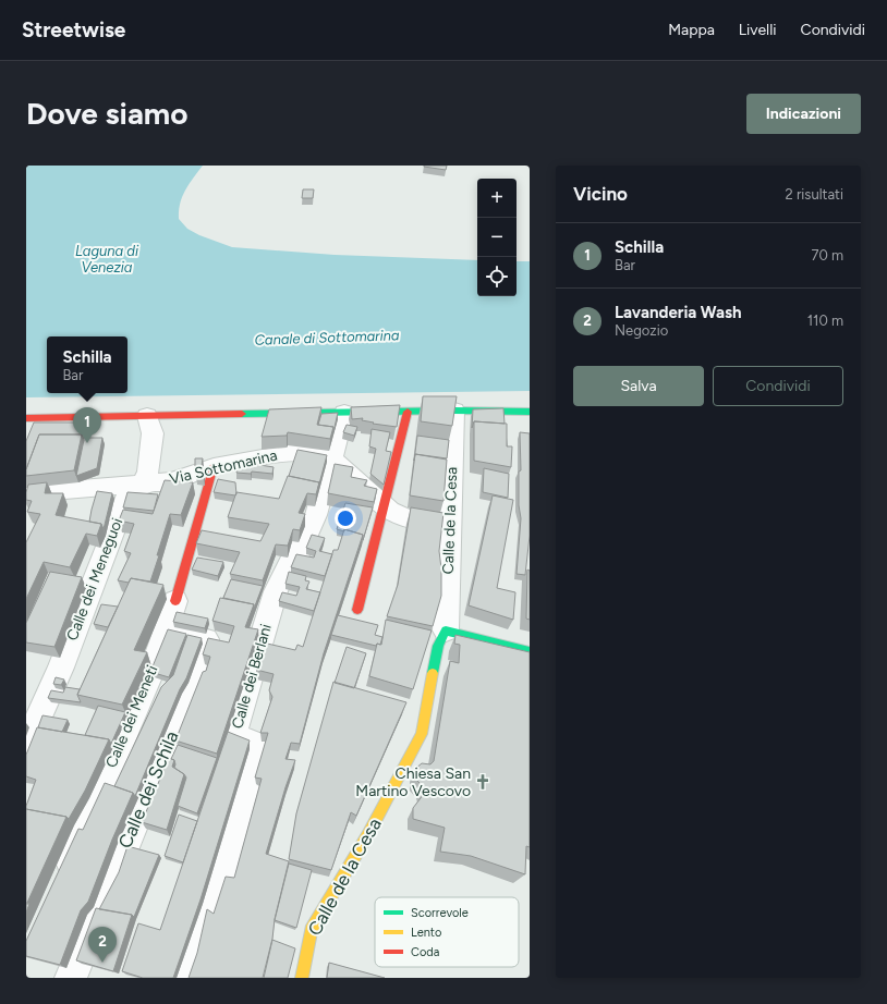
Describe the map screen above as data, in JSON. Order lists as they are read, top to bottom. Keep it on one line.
{"streets":{"street":["Via Sottomarina","Calle de la Cesa","Calle dei Meneguoi","Calle dei Berlani","Calle dei Meneti","Calle dei Schila"]},"crossings":[["Via Sottomarina","Calle de la Cesa"],["Via Sottomarina","Calle dei Meneguoi"],["Via Sottomarina","Calle dei Berlani"],["Via Sottomarina","Calle dei Meneti"],["Calle dei Meneti","Calle dei Schila"]],"water":["Laguna di Venezia","Canale di Sottomarina"],"places":{"church":["Chiesa San Martino Vescovo"]},"legend":["Scorrevole","Lento","Coda"],"page":{"header":"Streetwise","nav":["Mappa","Livelli","Condividi"],"buttons":["Indicazioni",["Salva","Condividi"]],"title":"Dove siamo","heading":["Vicino","2 risultati"],"map_buttons":["+","−"],"list":[{"mark":"1","name":"Schilla","note":"Bar","value":"70 m"},{"mark":"2","name":"Lavanderia Wash","note":"Negozio","value":"110 m"}],"popup":["Schilla","Bar"],"pins":["1","2"]}}
